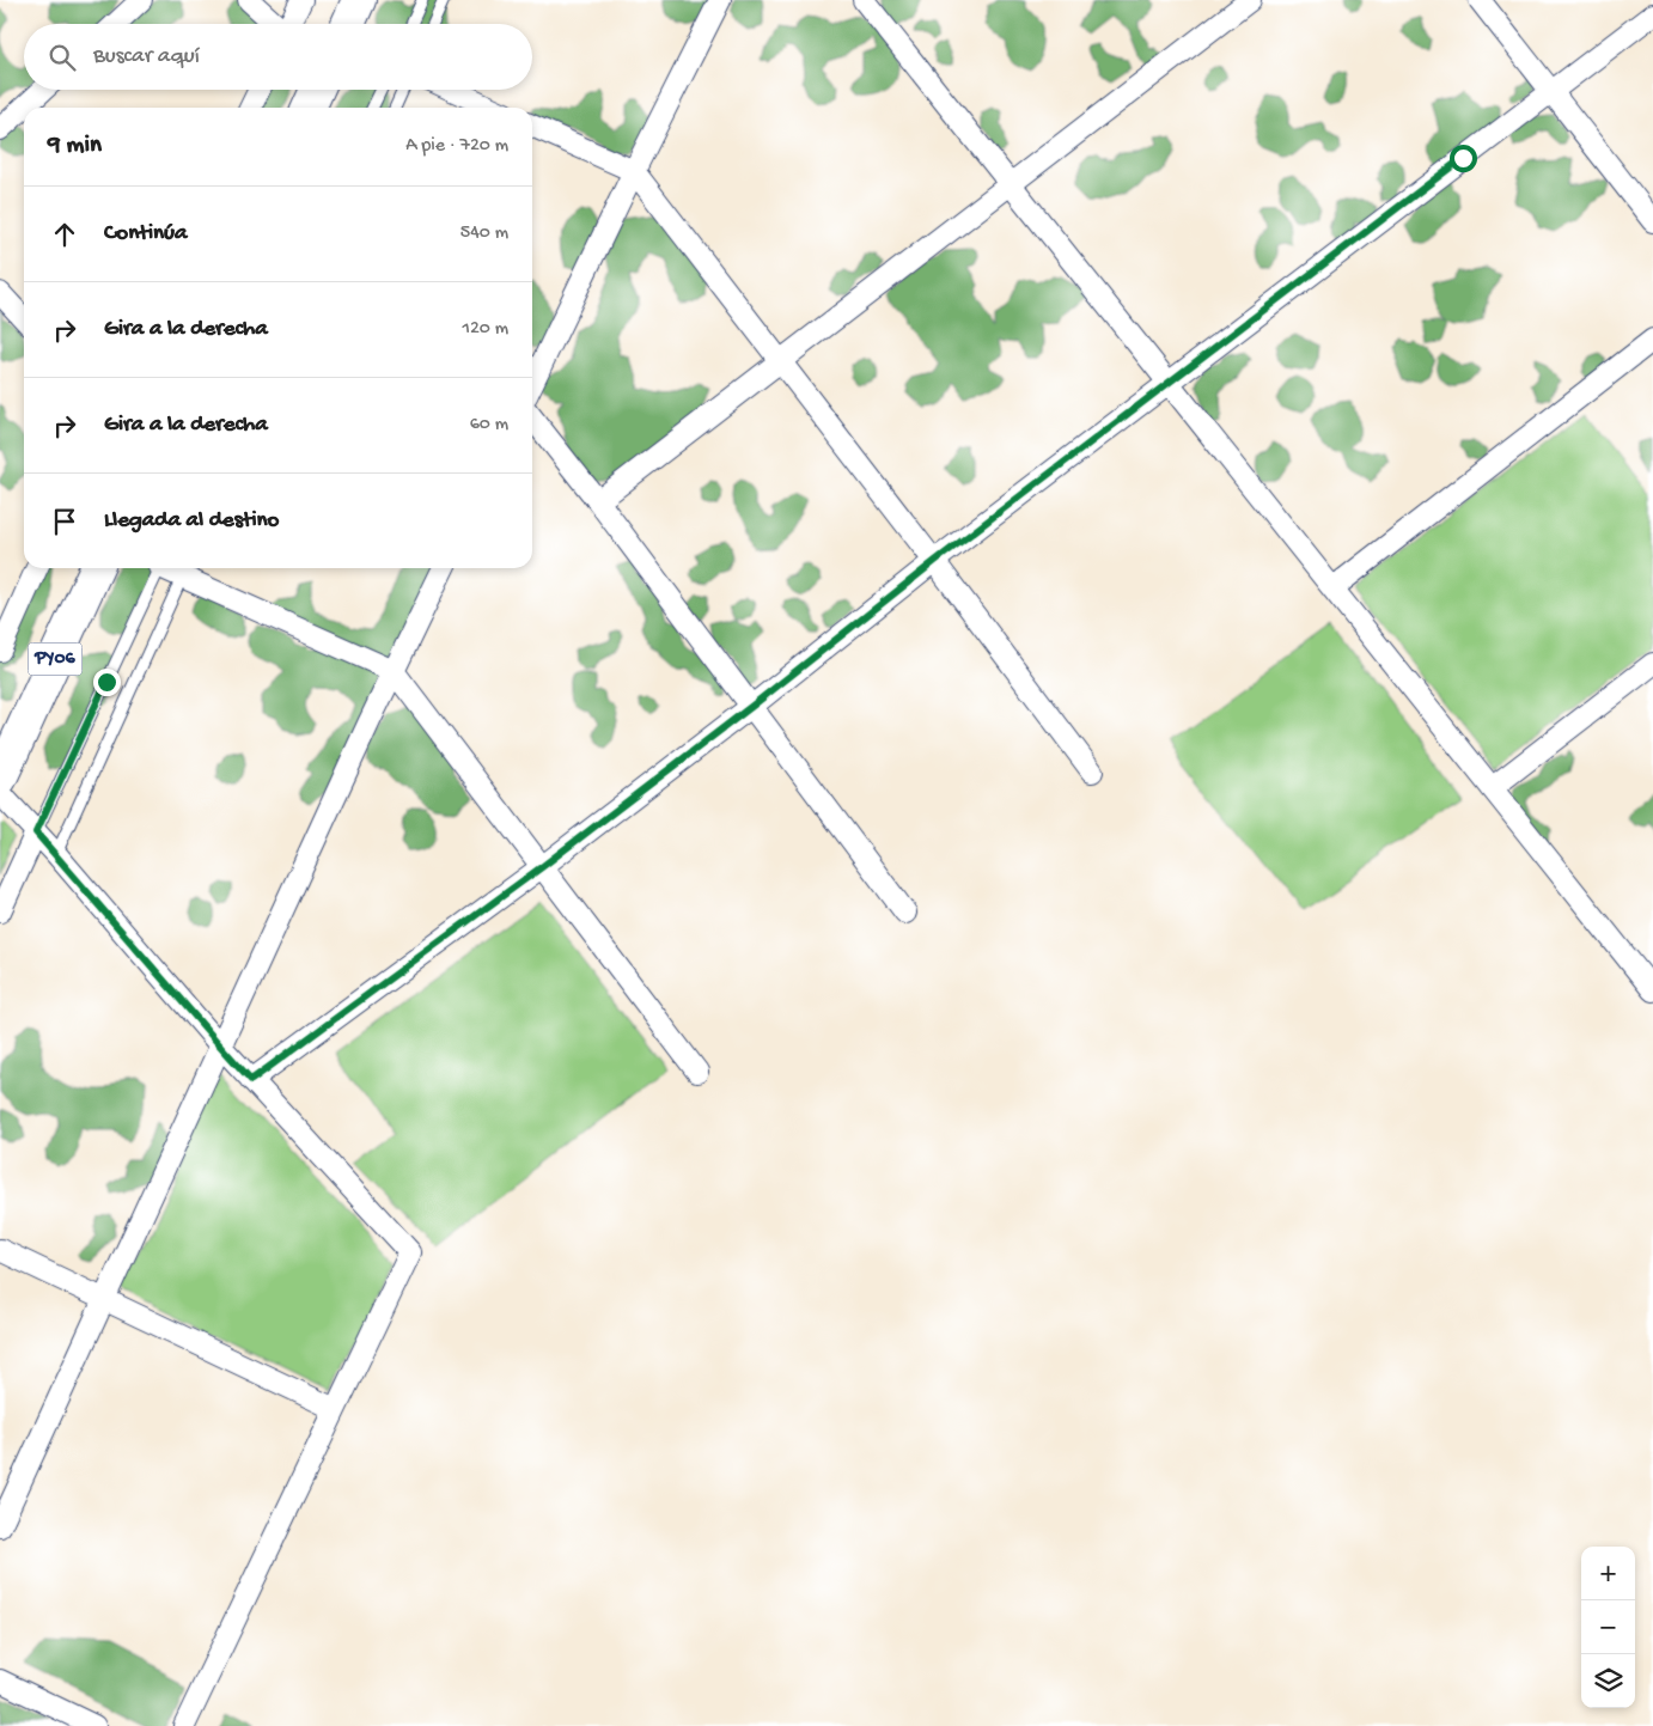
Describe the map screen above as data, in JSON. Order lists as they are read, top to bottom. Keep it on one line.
{"streets":{"highway":["PY06"]},"page":{"search":"Buscar aquí","heading":["9 min","A pie · 720 m"],"list":[["Continúa","540 m"],["Gira a la derecha","120 m"],["Gira a la derecha","60 m"],"Llegada al destino"],"map_buttons":["+","−"]}}
